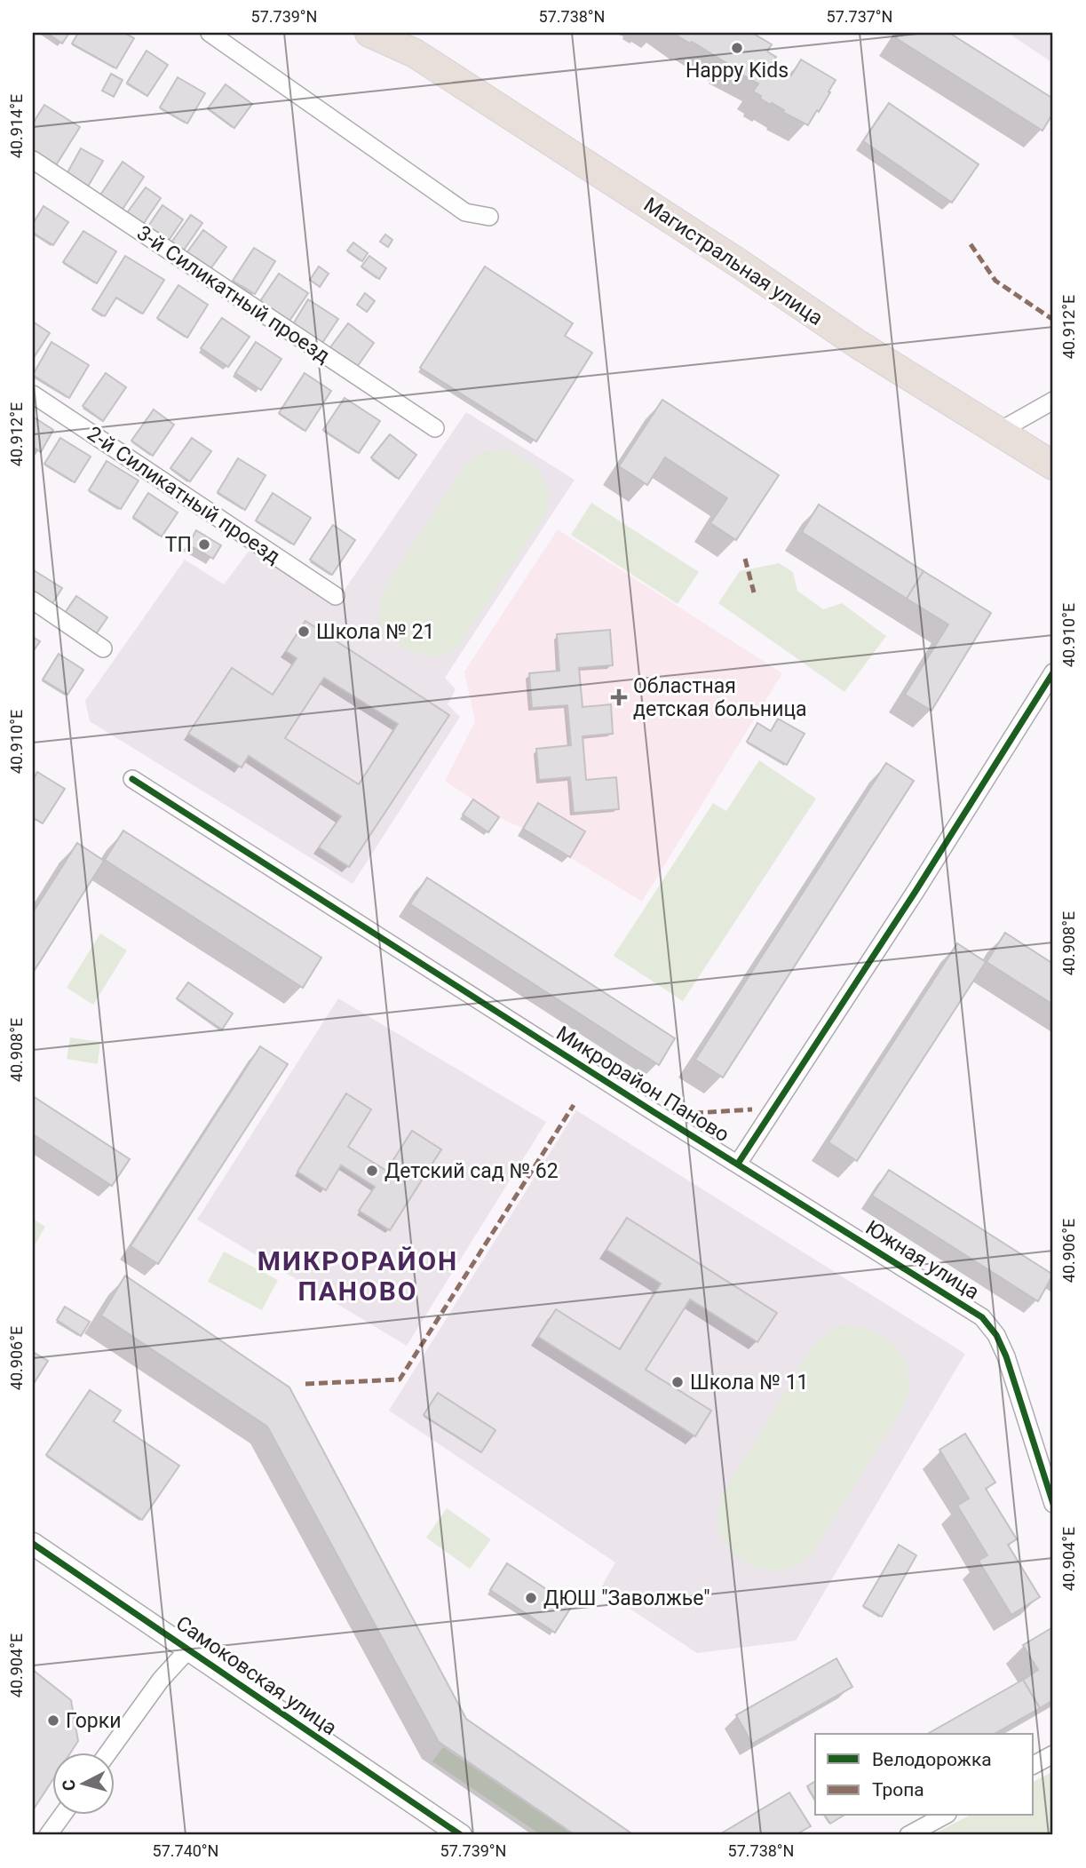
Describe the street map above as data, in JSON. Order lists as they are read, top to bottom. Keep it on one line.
{"streets":{"highway":["Магистральная улица"],"street":["3-й Силикатный проезд","2-й Силикатный проезд","Микрорайон Паново","Южная улица","Самоковская улица"]},"crossings":[["Микрорайон Паново","Южная улица"]],"districts":["МИКРОРАЙОН ПАНОВО"],"places":{"other":["Happy Kids","ТП","Школа № 21","Детский сад № 62","Школа № 11","ДЮШ \"Заволжье\"","Горки"],"health":["Областная детская больница"]},"legend":["Велодорожка","Тропа"],"north":"left","coordinates":["57.739°N","57.738°N","57.737°N","40.914°E","40.912°E","40.910°E","40.908°E","40.906°E","40.904°E","57.740°N"]}
